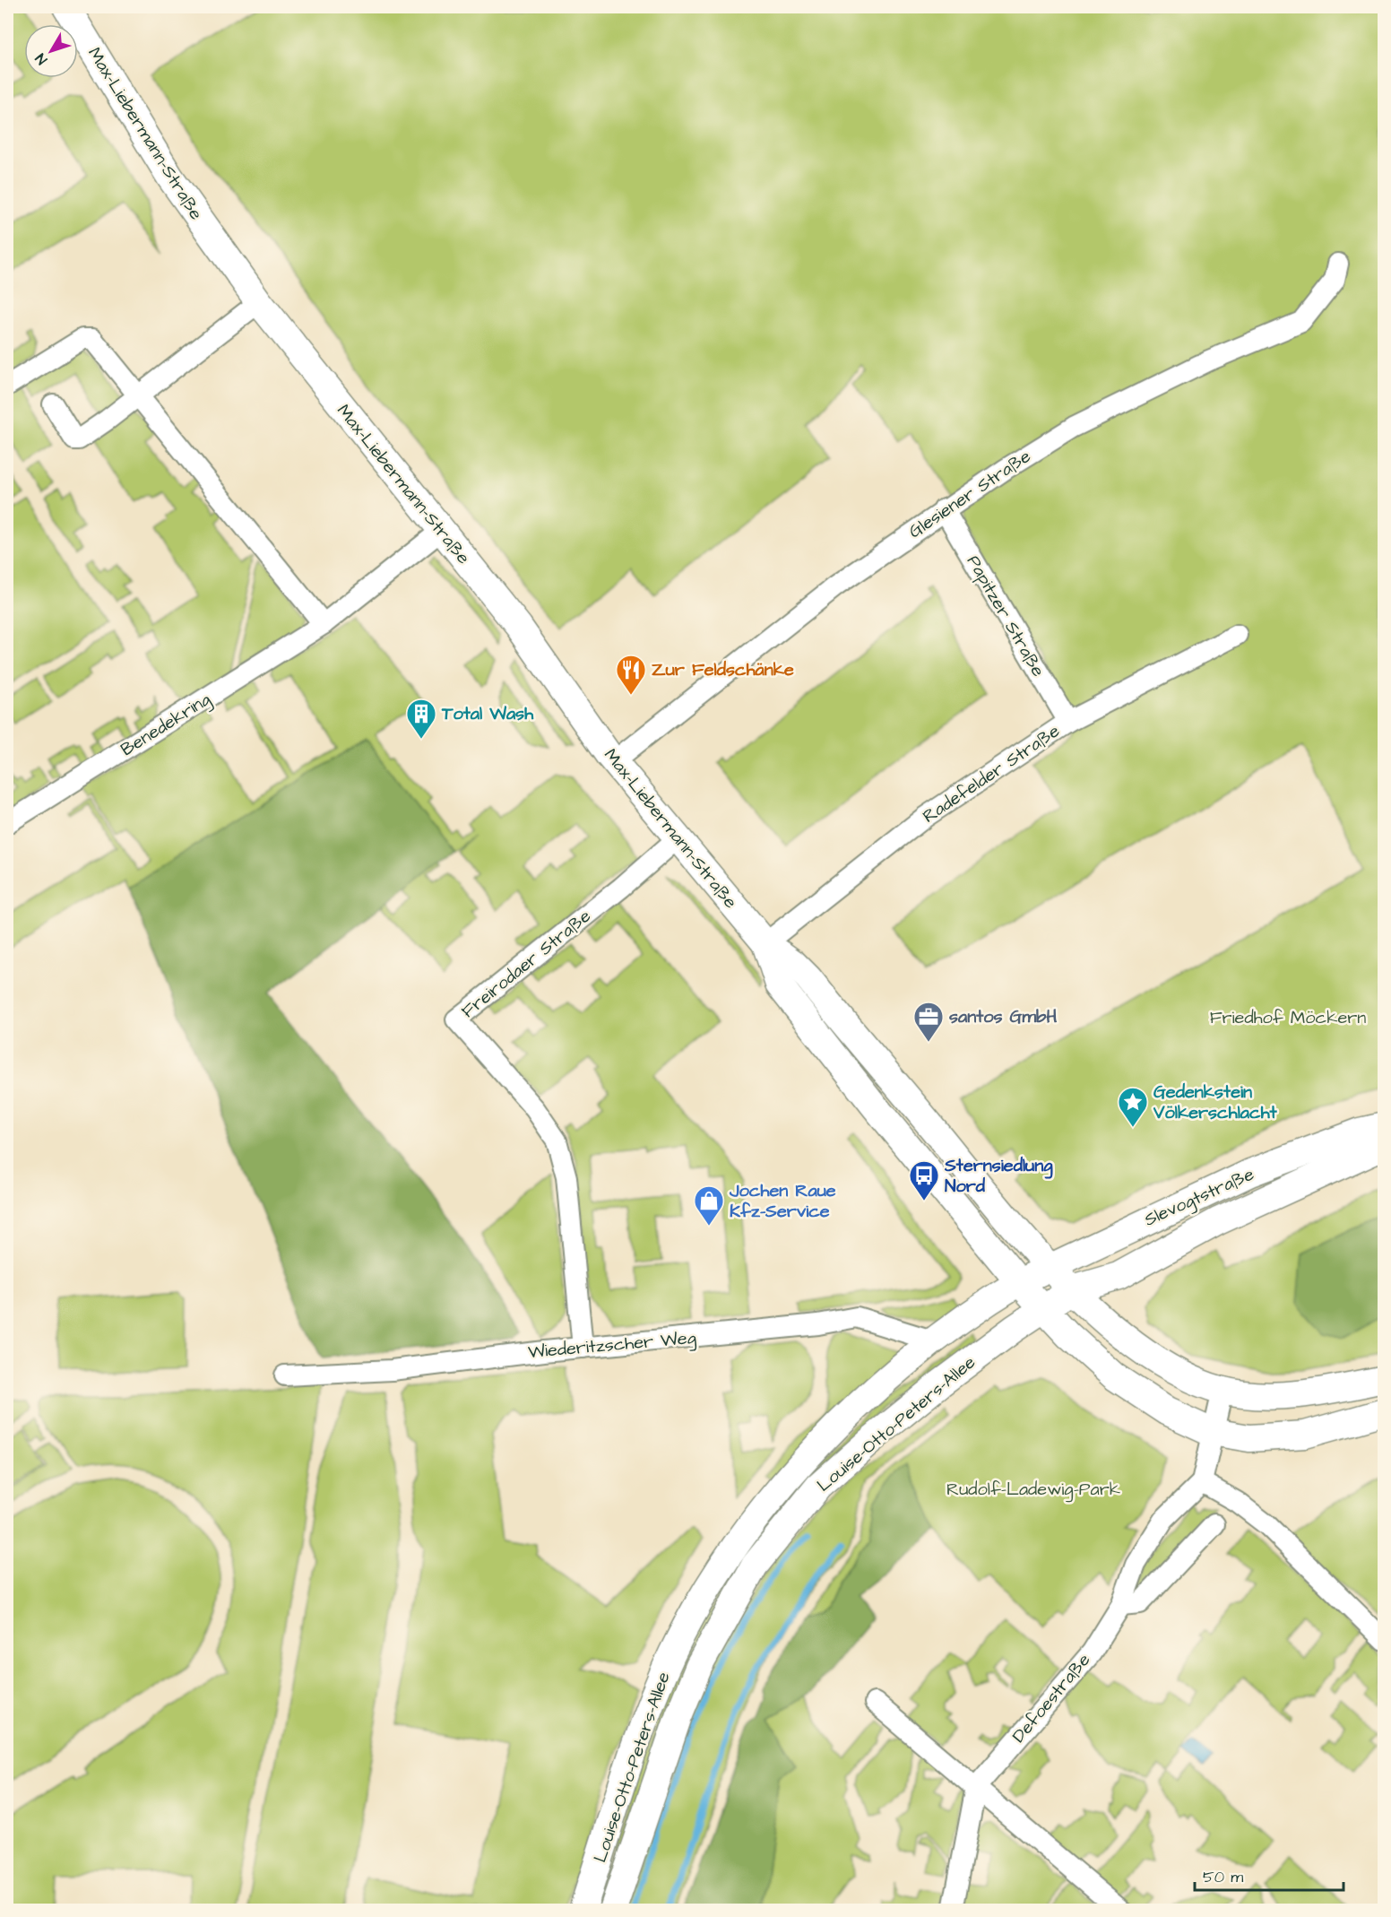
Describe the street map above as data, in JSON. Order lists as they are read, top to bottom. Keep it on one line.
{"streets":{"main road":["Max-Liebermann-Straße","Slevogtstraße","Louise-Otto-Peters-Allee"],"street":["Glesiener Straße","Papitzer Straße","Benedekring","Radefelder Straße","Freirodaer Straße","Wiederitzscher Weg","Defoestraße"]},"crossings":[["Max-Liebermann-Straße","Glesiener Straße"],["Max-Liebermann-Straße","Benedekring"],["Max-Liebermann-Straße","Radefelder Straße"],["Max-Liebermann-Straße","Freirodaer Straße"],["Max-Liebermann-Straße","Slevogtstraße"],["Max-Liebermann-Straße","Louise-Otto-Peters-Allee"],["Glesiener Straße","Papitzer Straße"],["Papitzer Straße","Radefelder Straße"],["Freirodaer Straße","Wiederitzscher Weg"],["Slevogtstraße","Louise-Otto-Peters-Allee"],["Wiederitzscher Weg","Louise-Otto-Peters-Allee"]],"parks":["Friedhof Möckern","Rudolf-Ladewig-Park"],"places":{"restaurant":["Zur Feldschänke"],"building":["Total Wash"],"office":["santos GmbH"],"place":["Gedenkstein Völkerschlacht"],"bus stop":["Sternsiedlung Nord"],"shop":["Jochen Raue Kfz-Service"]},"scale_bar":"50 m","north":"bottom left"}
